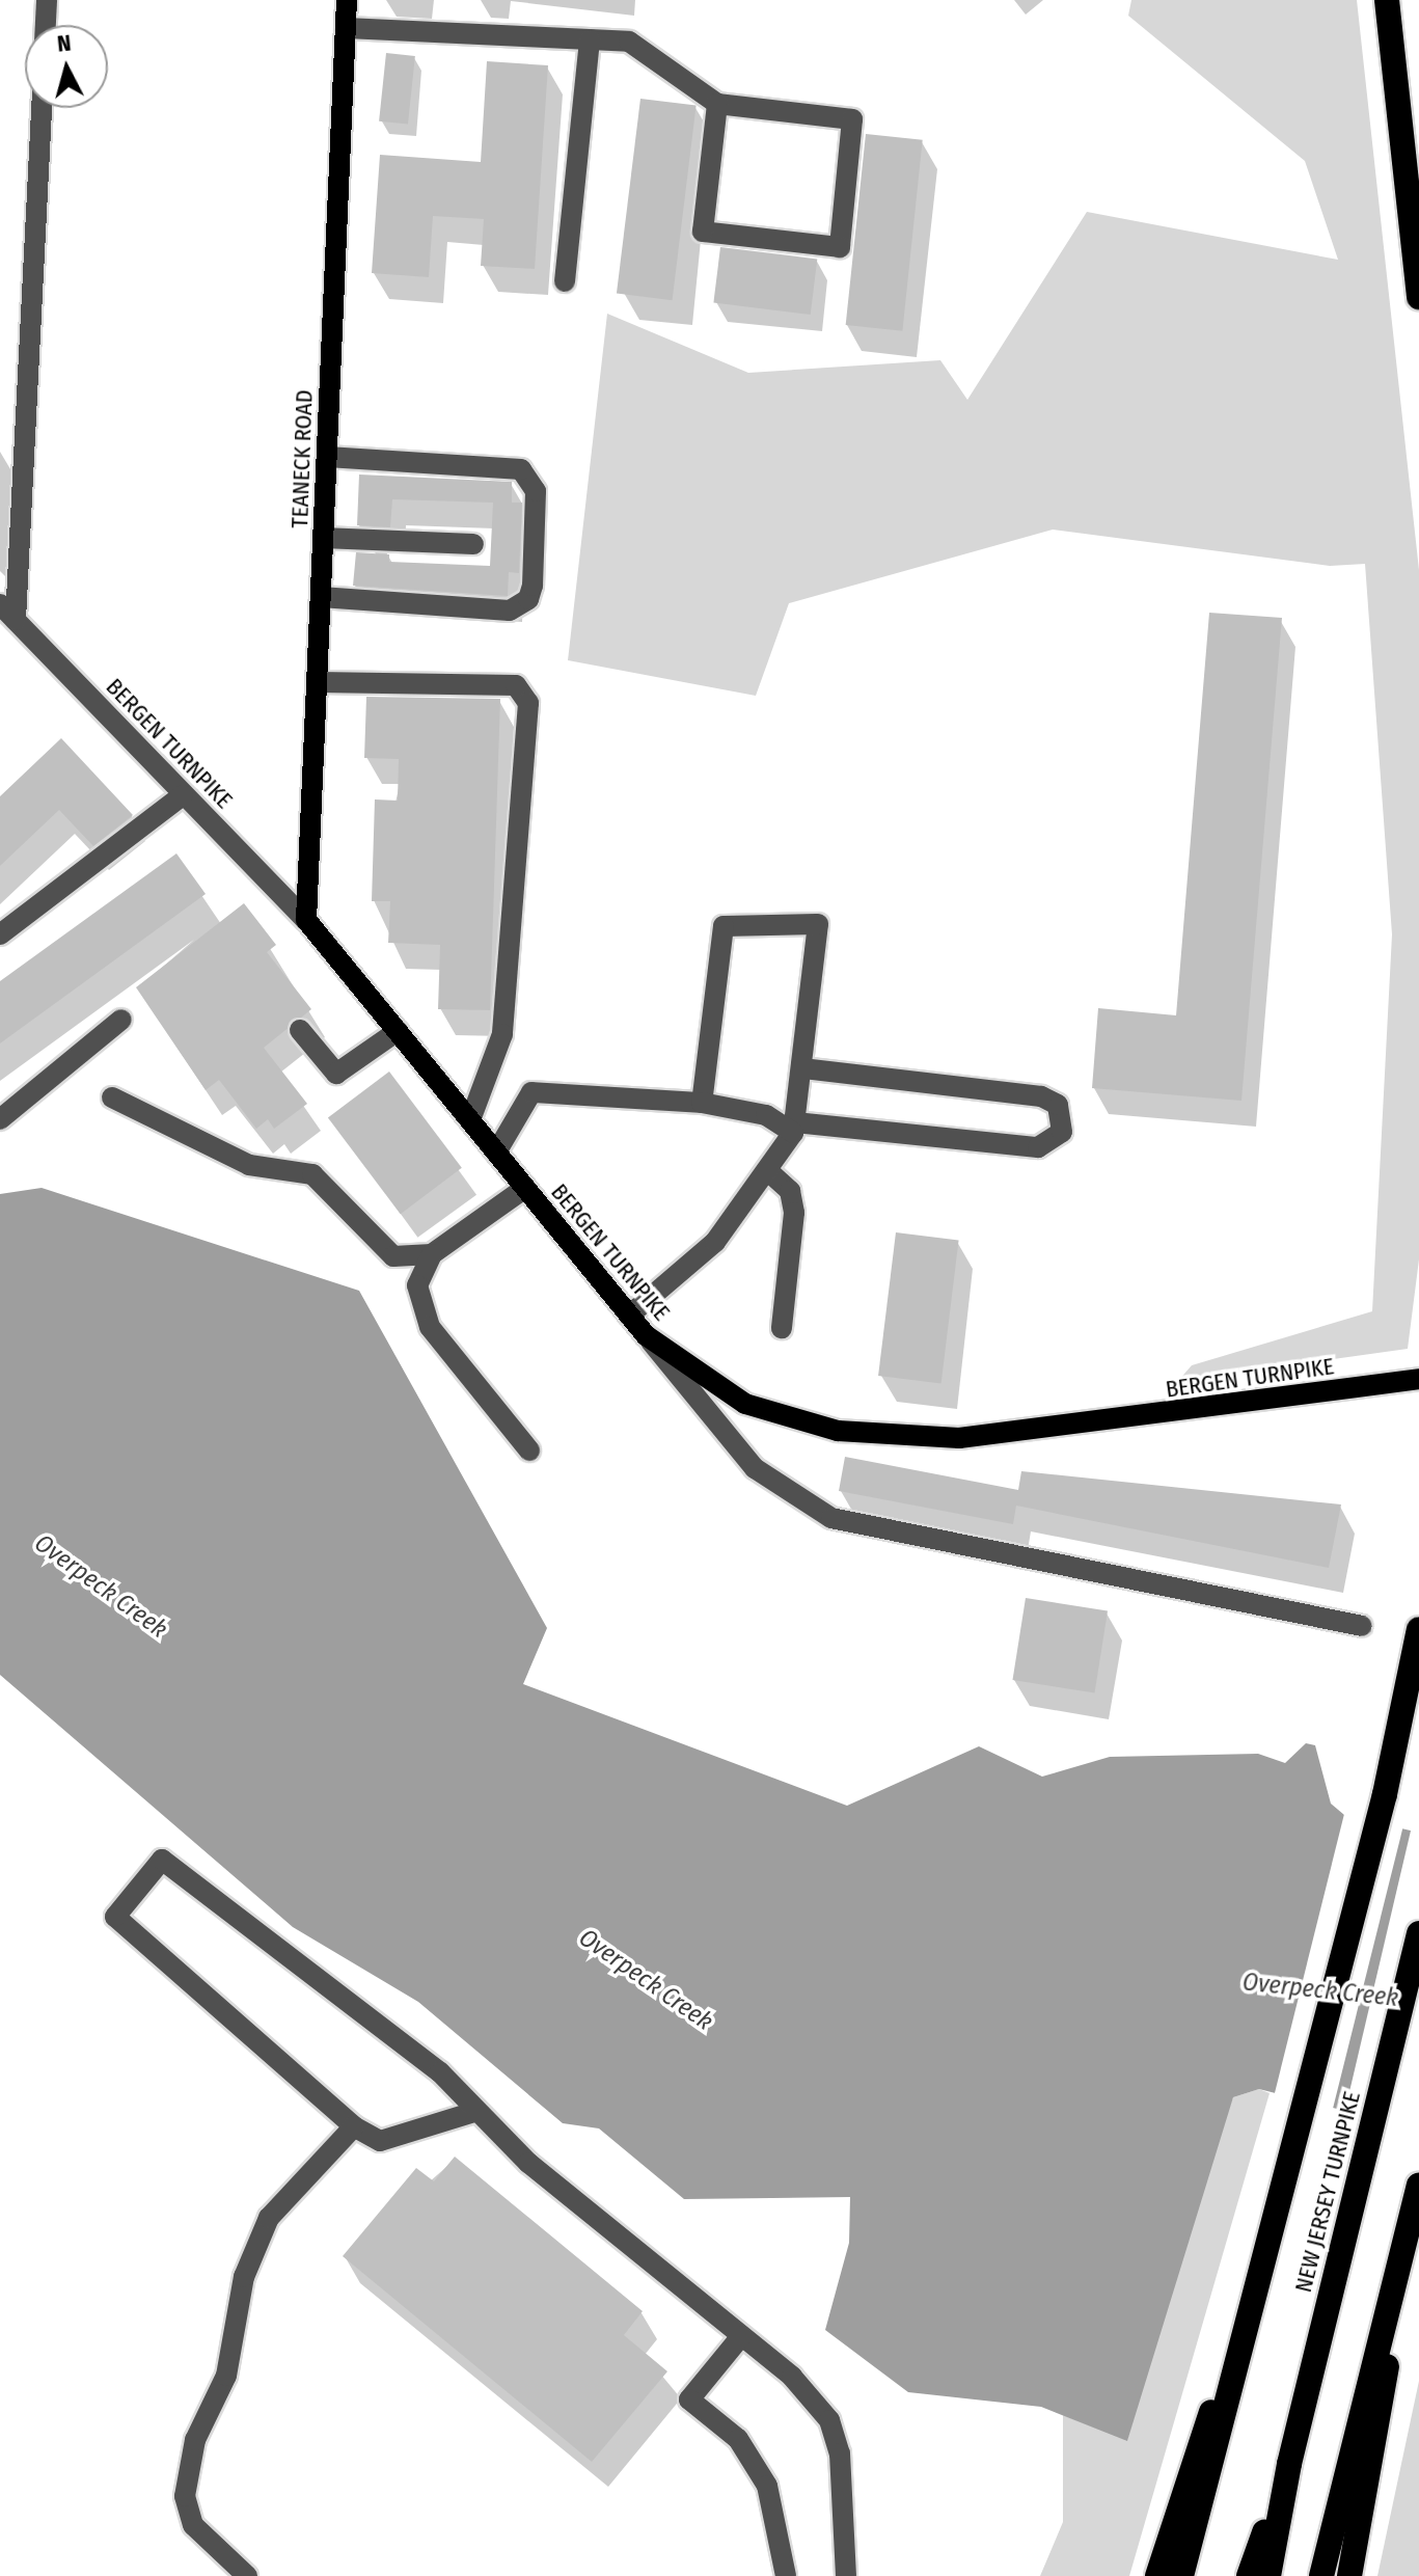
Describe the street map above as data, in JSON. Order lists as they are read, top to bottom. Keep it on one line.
{"streets":{"highway":["NEW JERSEY TURNPIKE"],"main road":["TEANECK ROAD","BERGEN TURNPIKE"]},"crossings":[["TEANECK ROAD","BERGEN TURNPIKE"]],"water":["Overpeck Creek"],"north":"top"}
